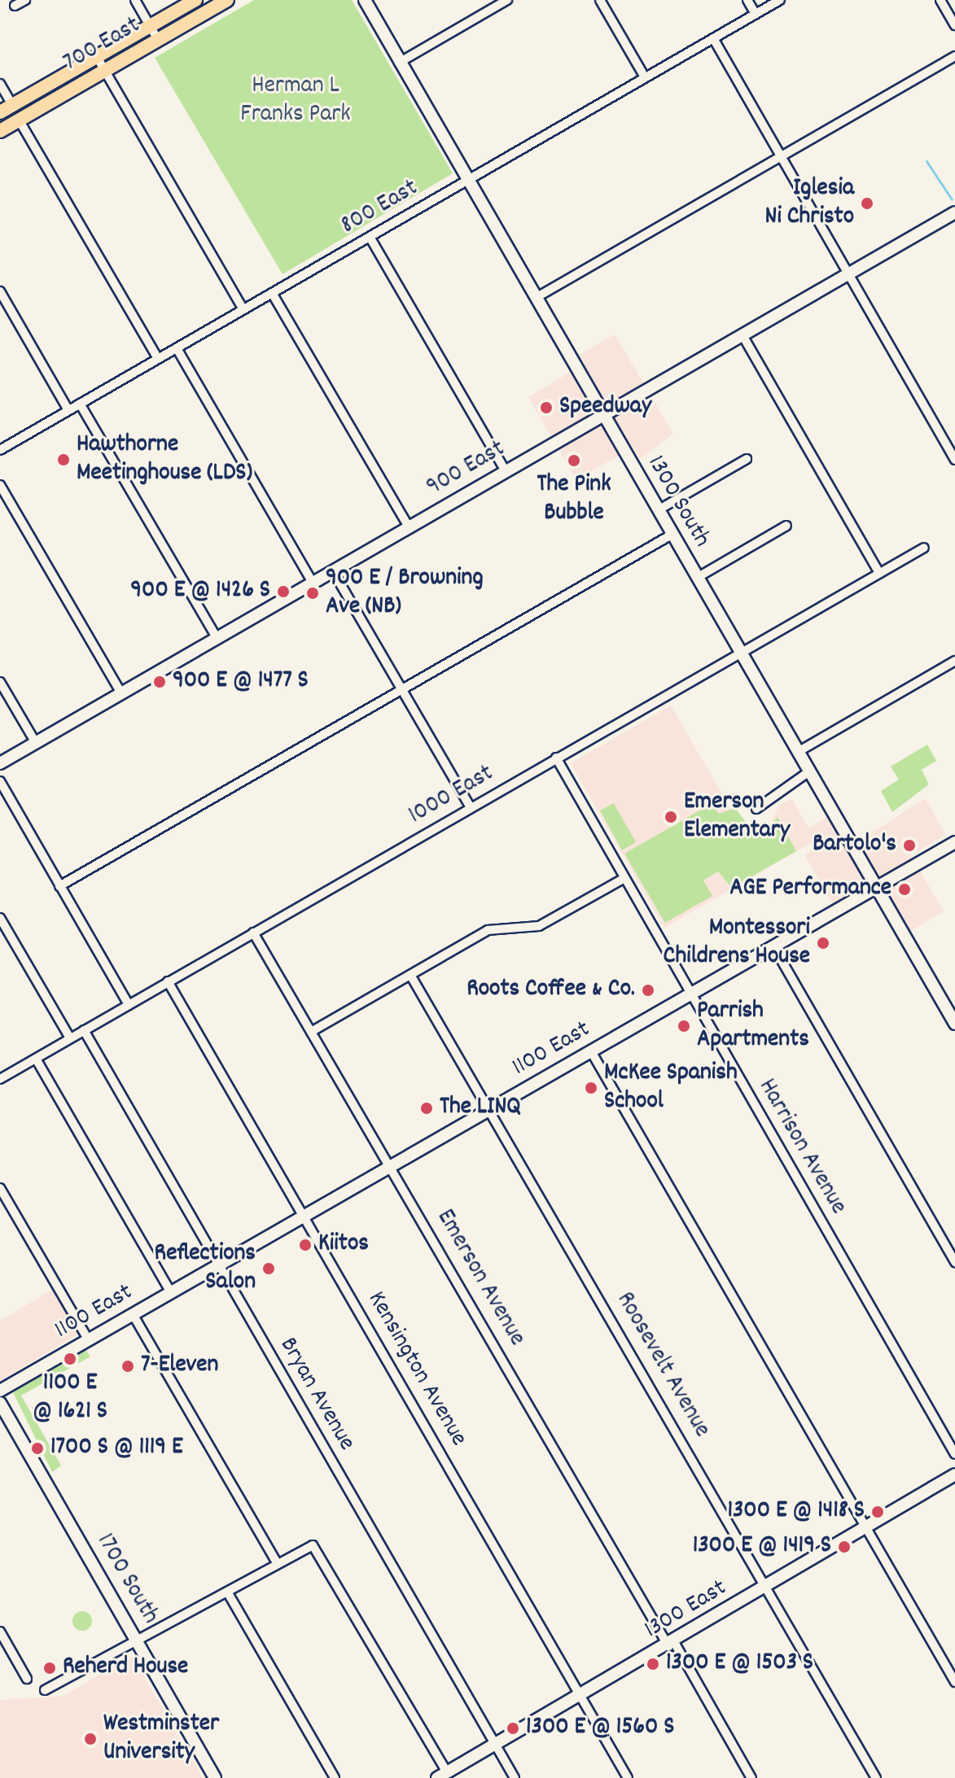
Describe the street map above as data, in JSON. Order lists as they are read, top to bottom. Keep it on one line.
{"streets":{"main road":["700 East"],"street":["800 East","900 East","1300 South","1000 East","1100 East","Harrison Avenue","Emerson Avenue","Roosevelt Avenue","Kensington Avenue","Bryan Avenue","1700 South","1300 East"]},"crossings":[["800 East","1300 South"],["900 East","1300 South"],["1300 South","1000 East"],["1300 South","1100 East"],["1000 East","Harrison Avenue"],["1000 East","Emerson Avenue"],["1000 East","Kensington Avenue"],["1000 East","Bryan Avenue"],["1100 East","Harrison Avenue"],["1100 East","Emerson Avenue"],["1100 East","Roosevelt Avenue"],["1100 East","Kensington Avenue"],["1100 East","Bryan Avenue"],["Emerson Avenue","1300 East"],["Roosevelt Avenue","1300 East"],["Kensington Avenue","1300 East"],["Bryan Avenue","1300 East"]],"parks":["Herman L Franks Park"],"places":["Iglesia Ni Christo","Speedway","Hawthorne Meetinghouse (LDS)","The Pink Bubble","900 E @ 1426 S","900 E / Browning Ave (NB)","900 E @ 1477 S","Emerson Elementary","Bartolo's","AGE Performance","Montessori Childrens House","Roots Coffee & Co.","Parrish Apartments","McKee Spanish School","The LINQ","Kiitos","Reflections Salon","1100 E @ 1621 S","7-Eleven","1700 S @ 1119 E","1300 E @ 1418 S","1300 E @ 1419 S","1300 E @ 1503 S","Reherd House","1300 E @ 1560 S","Westminster University"]}
